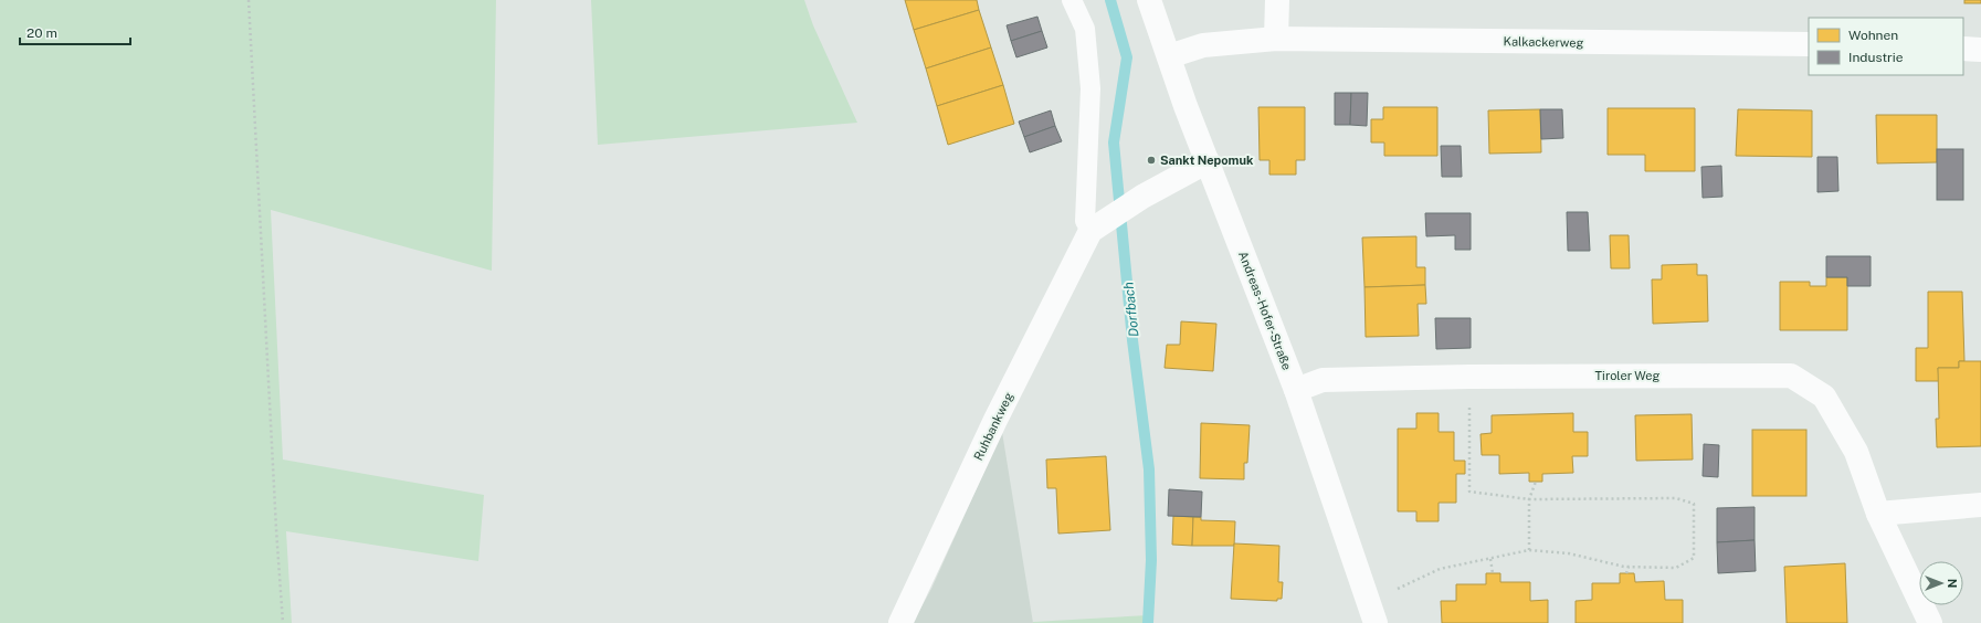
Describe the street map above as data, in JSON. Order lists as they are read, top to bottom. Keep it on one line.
{"streets":{"street":["Kalkackerweg","Andreas-Hofer-Straße","Tiroler Weg","Ruhbankweg"]},"crossings":[["Kalkackerweg","Andreas-Hofer-Straße"],["Andreas-Hofer-Straße","Tiroler Weg"],["Andreas-Hofer-Straße","Ruhbankweg"]],"water":["Dorfbach"],"places":["Sankt Nepomuk"],"legend":["Wohnen","Industrie"],"scale_bar":"20 m","north":"right"}
